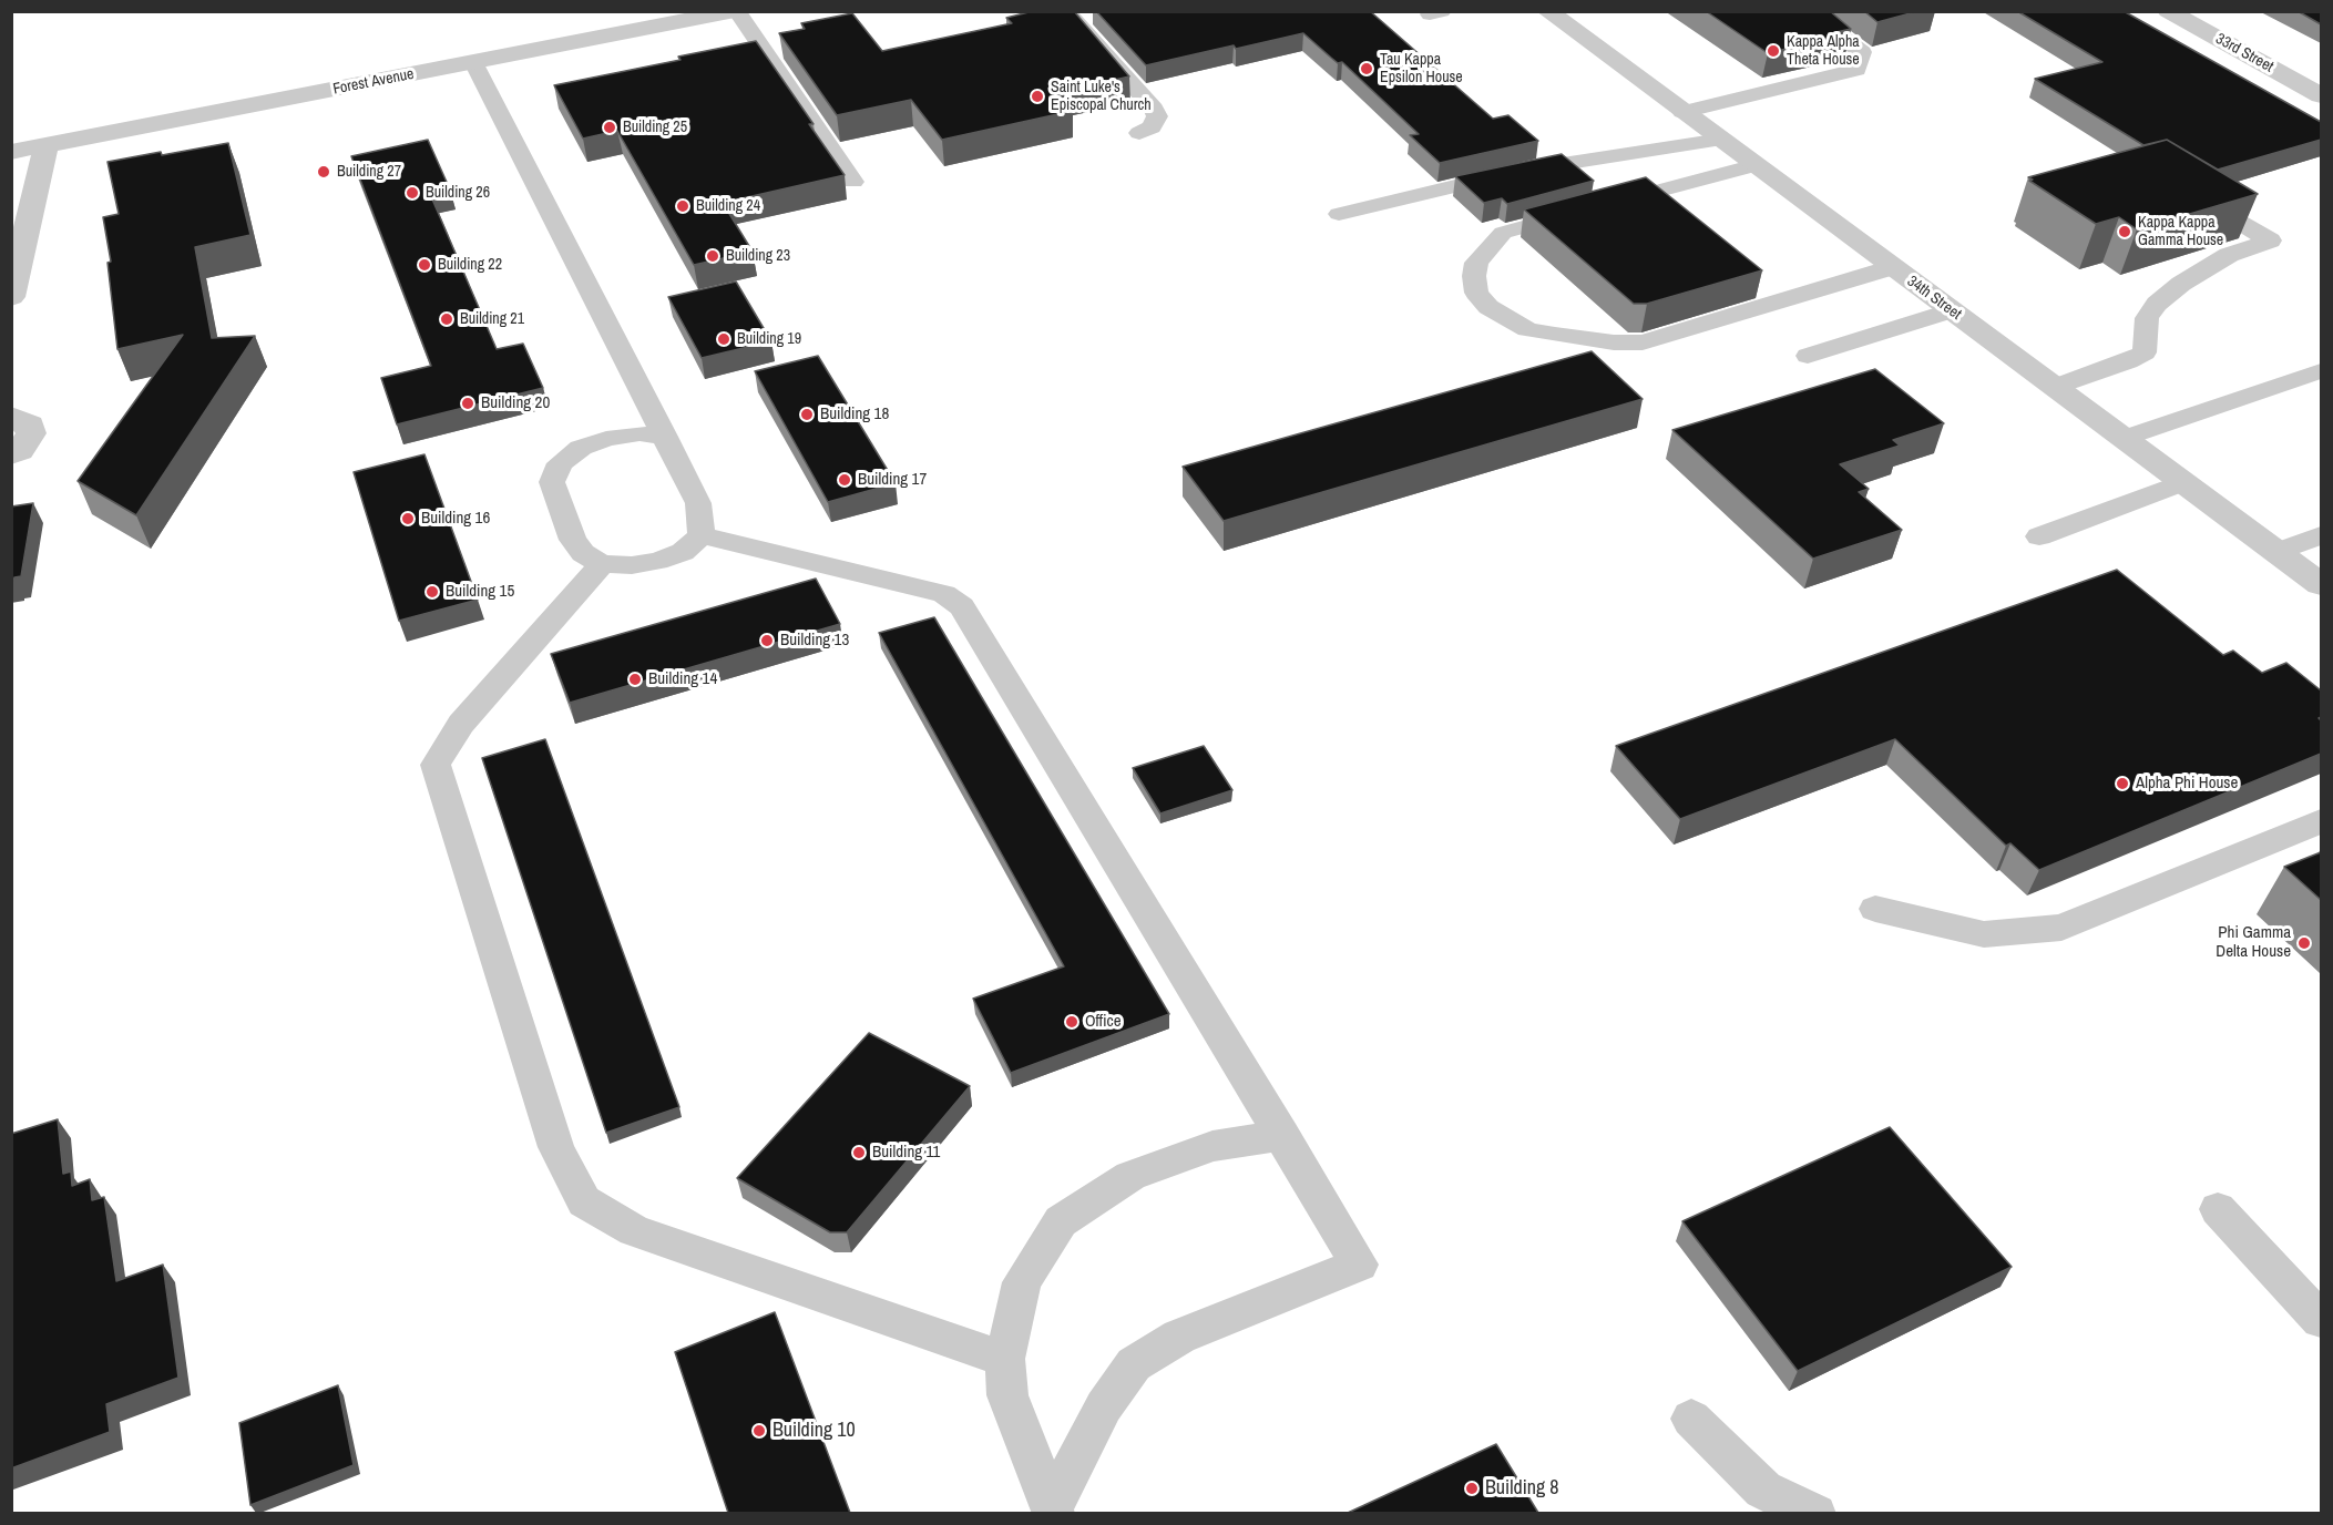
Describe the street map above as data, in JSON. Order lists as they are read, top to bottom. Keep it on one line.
{"streets":{"street":["33rd Street","Forest Avenue","34th Street"]},"places":["Kappa Alpha Theta House","Tau Kappa Epsilon House","Saint Luke's Episcopal Church","Building 25","Building 27","Building 26","Building 24","Kappa Kappa Gamma House","Building 23","Building 22","Building 21","Building 19","Building 20","Building 18","Building 17","Building 16","Building 15","Building 13","Building 14","Alpha Phi House","Phi Gamma Delta House","Office","Building 11","Building 10","Building 8"]}
